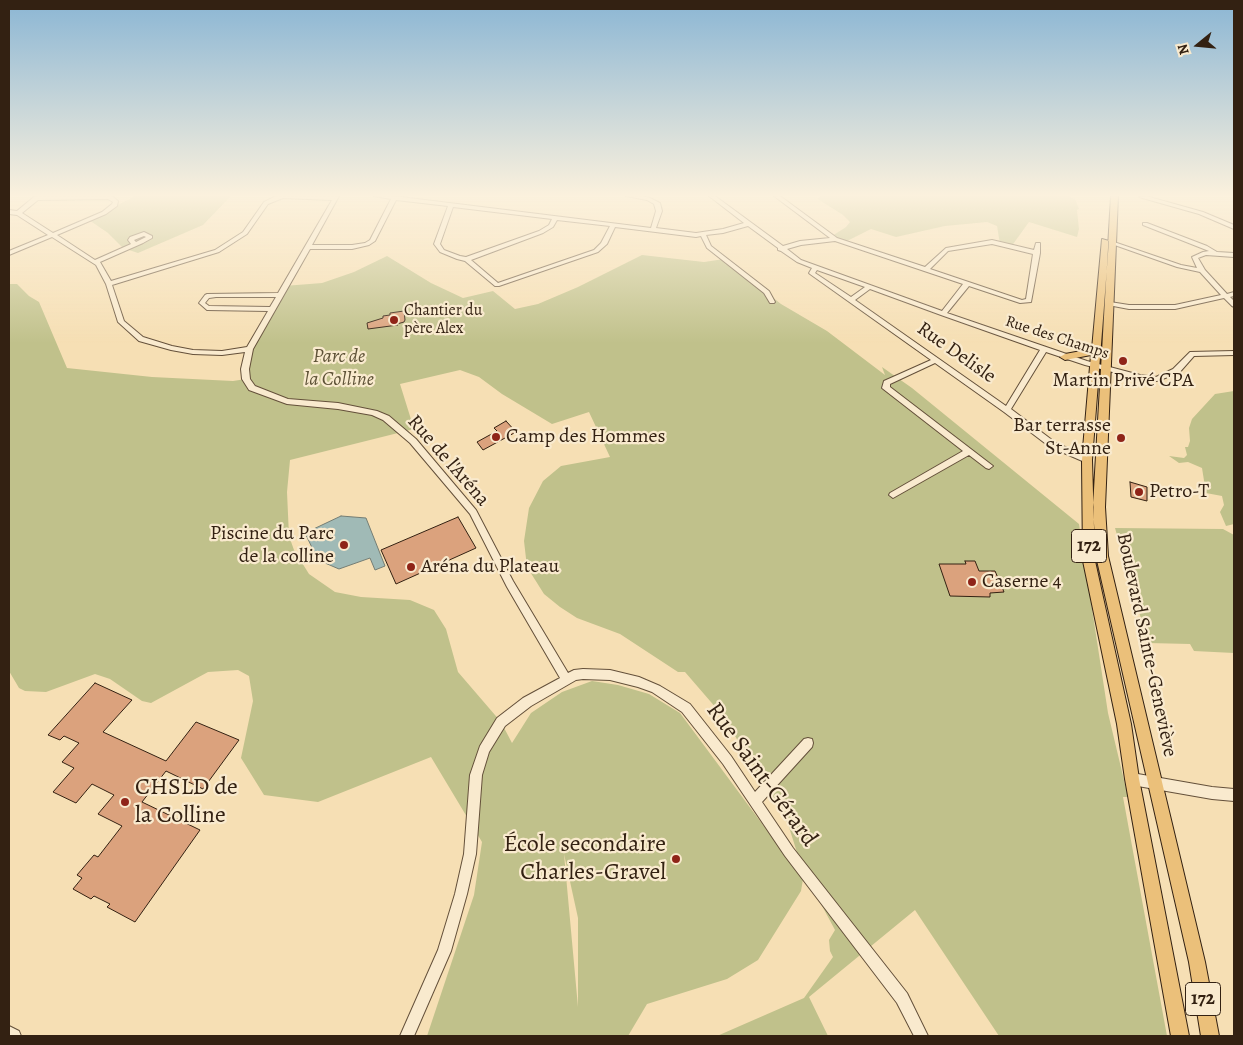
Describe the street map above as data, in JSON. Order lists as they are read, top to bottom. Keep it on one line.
{"streets":{"main road":["172","Boulevard Sainte-Geneviève"],"street":["Rue des Champs","Rue Delisle","Rue de l'Aréna","Rue Saint-Gérard"]},"crossings":[["Rue des Champs","Rue Delisle"],["Rue des Champs","Boulevard Sainte-Geneviève"],["Rue Delisle","Boulevard Sainte-Geneviève"],["Rue de l'Aréna","Rue Saint-Gérard"]],"parks":["Parc de la Colline"],"places":["Chantier du père Alex","Martin Privé CPA","Camp des Hommes","Bar terrasse St-Anne","Petro-T","Piscine du Parc de la colline","Aréna du Plateau","Caserne 4","CHSLD de la Colline","École secondaire Charles-Gravel"],"north":"left"}
